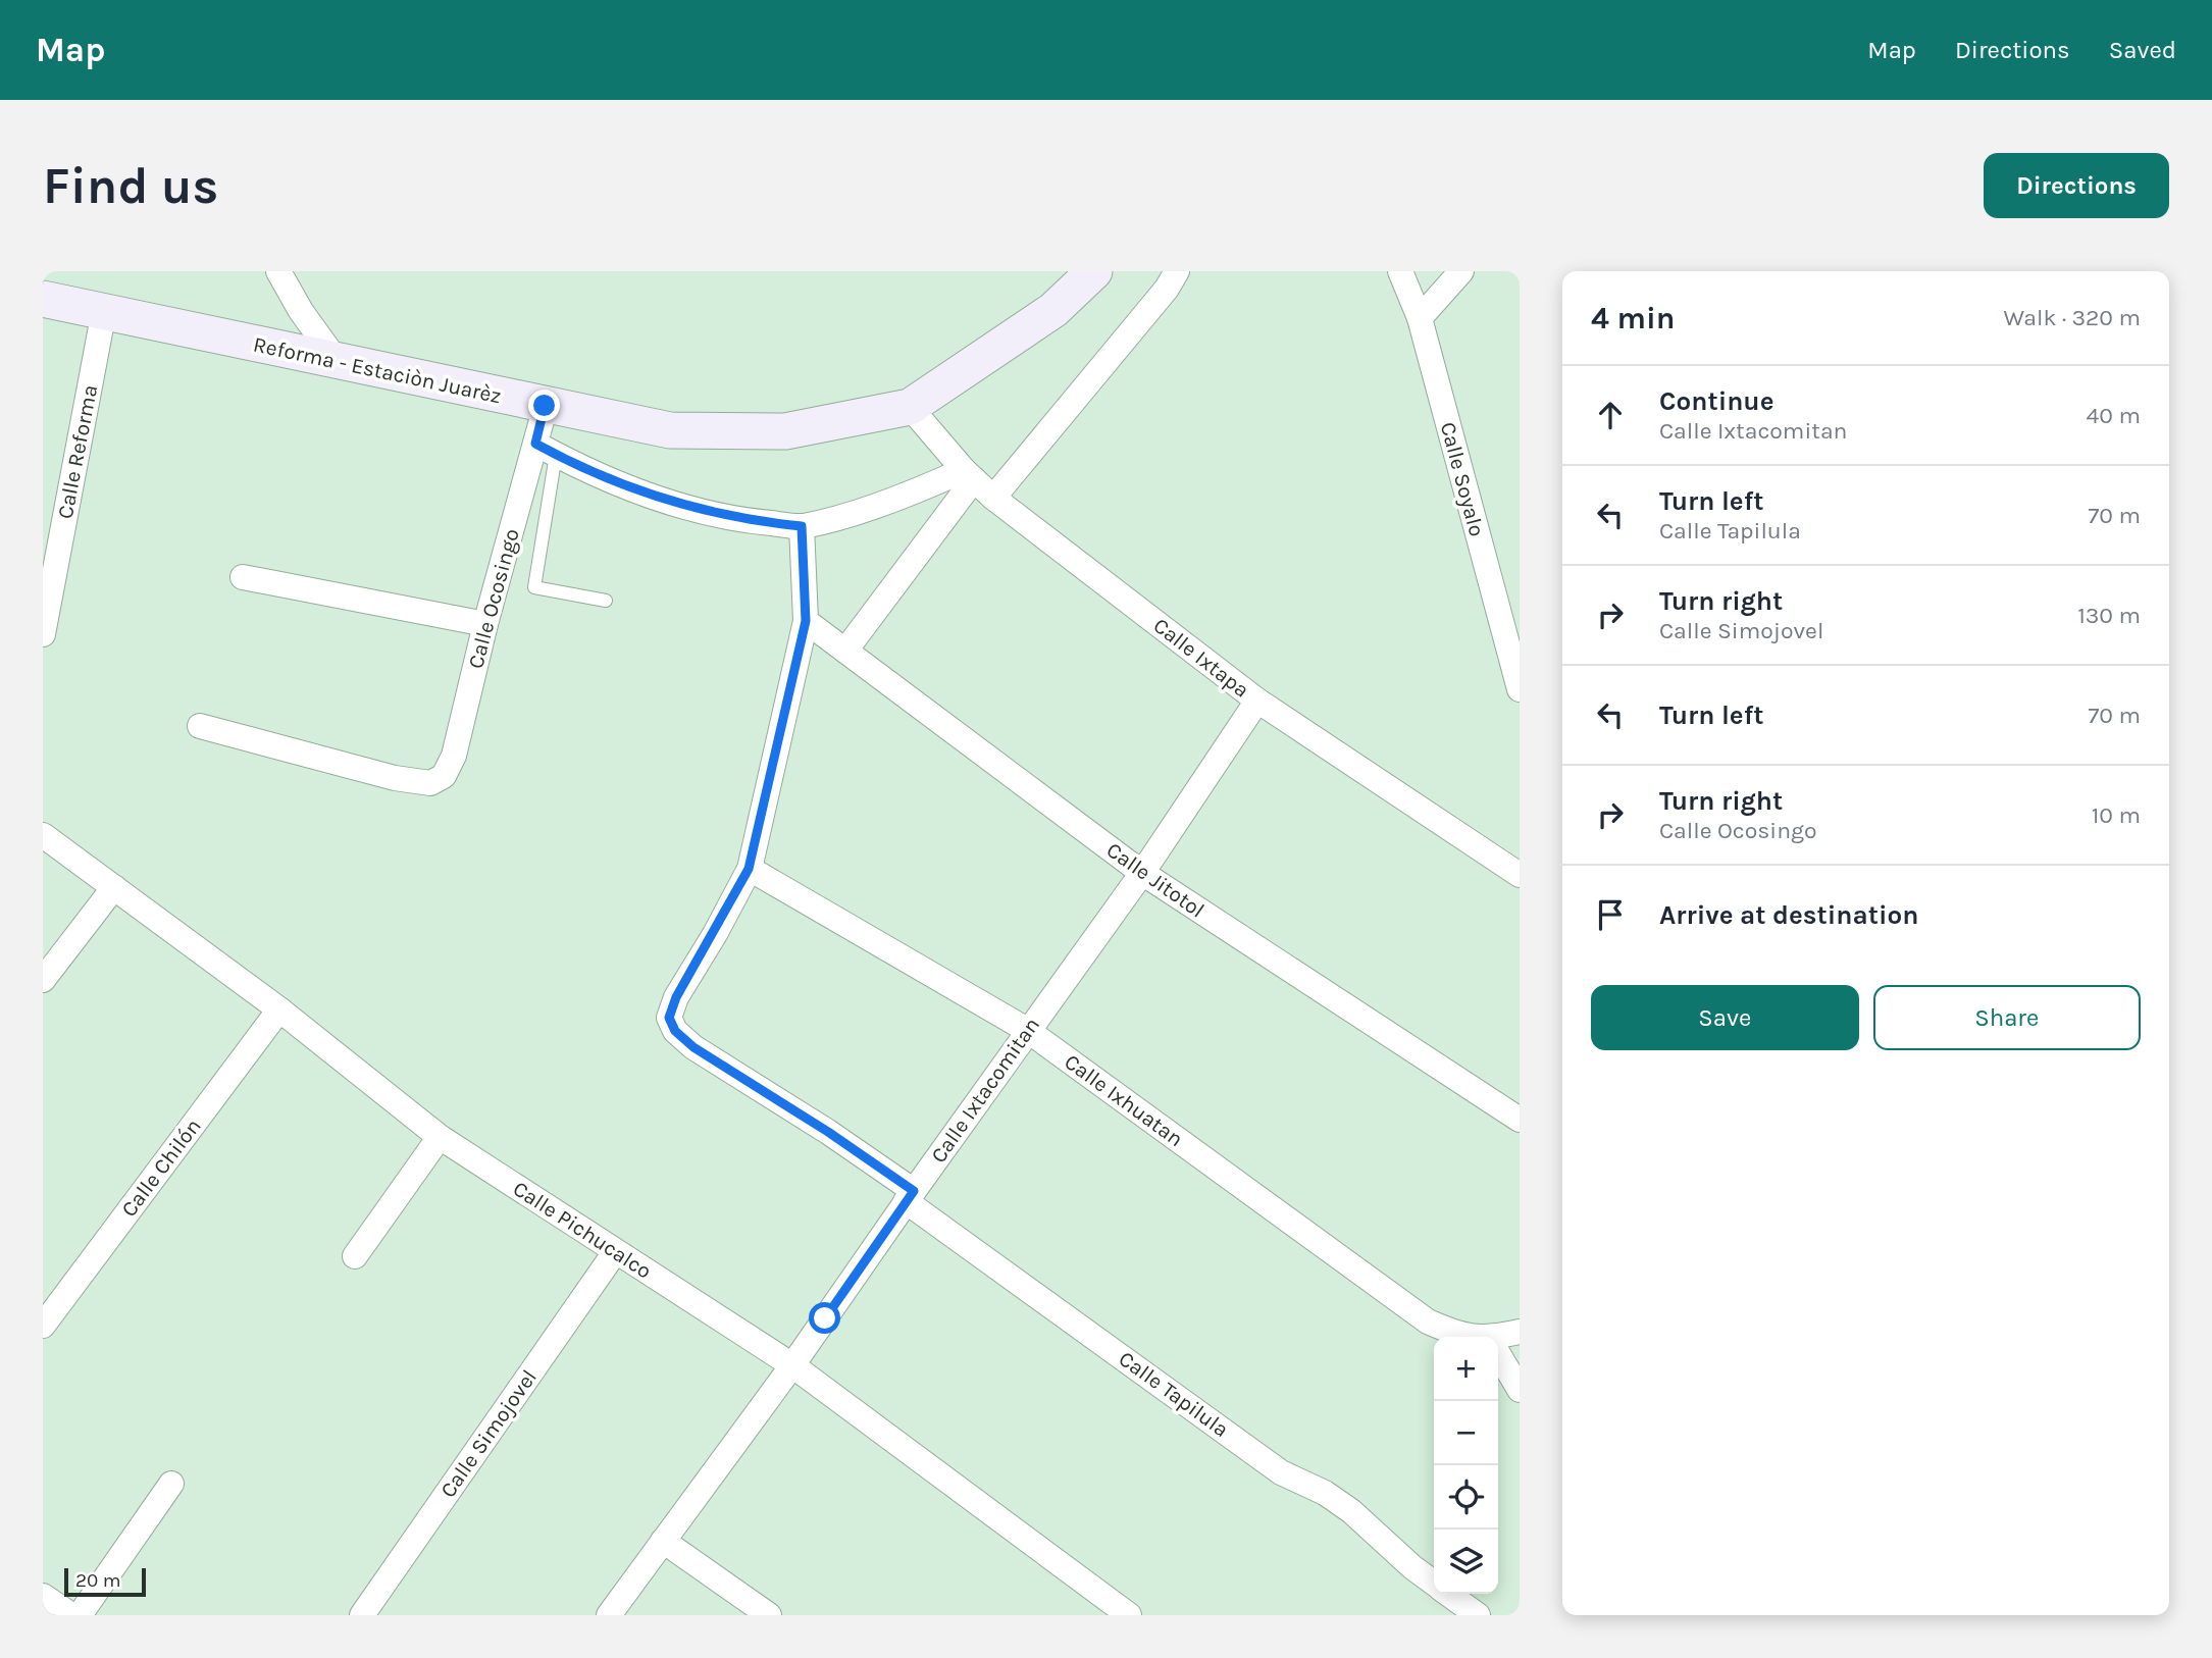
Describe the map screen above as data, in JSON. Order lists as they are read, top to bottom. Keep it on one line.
{"streets":{"main road":["Reforma - Estaciòn Juarèz"],"street":["Calle Reforma","Calle Soyalo","Calle Ocosingo","Calle Ixtapa","Calle Jitotol","Calle Ixtacomitan","Calle Ixhuatan","Calle Chilón","Calle Pichucalco","Calle Tapilula","Calle Simojovel"]},"crossings":[["Reforma - Estaciòn Juarèz","Calle Reforma"],["Reforma - Estaciòn Juarèz","Calle Ocosingo"],["Reforma - Estaciòn Juarèz","Calle Ixtapa"],["Calle Ixtapa","Calle Ixtacomitan"],["Calle Jitotol","Calle Ixtacomitan"],["Calle Ixtacomitan","Calle Ixhuatan"],["Calle Ixtacomitan","Calle Pichucalco"],["Calle Ixtacomitan","Calle Tapilula"],["Calle Ixhuatan","Calle Tapilula"],["Calle Chilón","Calle Pichucalco"],["Calle Pichucalco","Calle Simojovel"]],"scale_bar":"20 m","page":{"header":"Map","nav":["Map","Directions","Saved"],"buttons":["Directions",["Save","Share"]],"title":"Find us","heading":["4 min","Walk · 320 m"],"list":[["Continue","Calle Ixtacomitan","40 m"],["Turn left","Calle Tapilula","70 m"],["Turn right","Calle Simojovel","130 m"],["Turn left","70 m"],["Turn right","Calle Ocosingo","10 m"],"Arrive at destination"],"map_buttons":["+","−"],"scale":"20 m"}}
